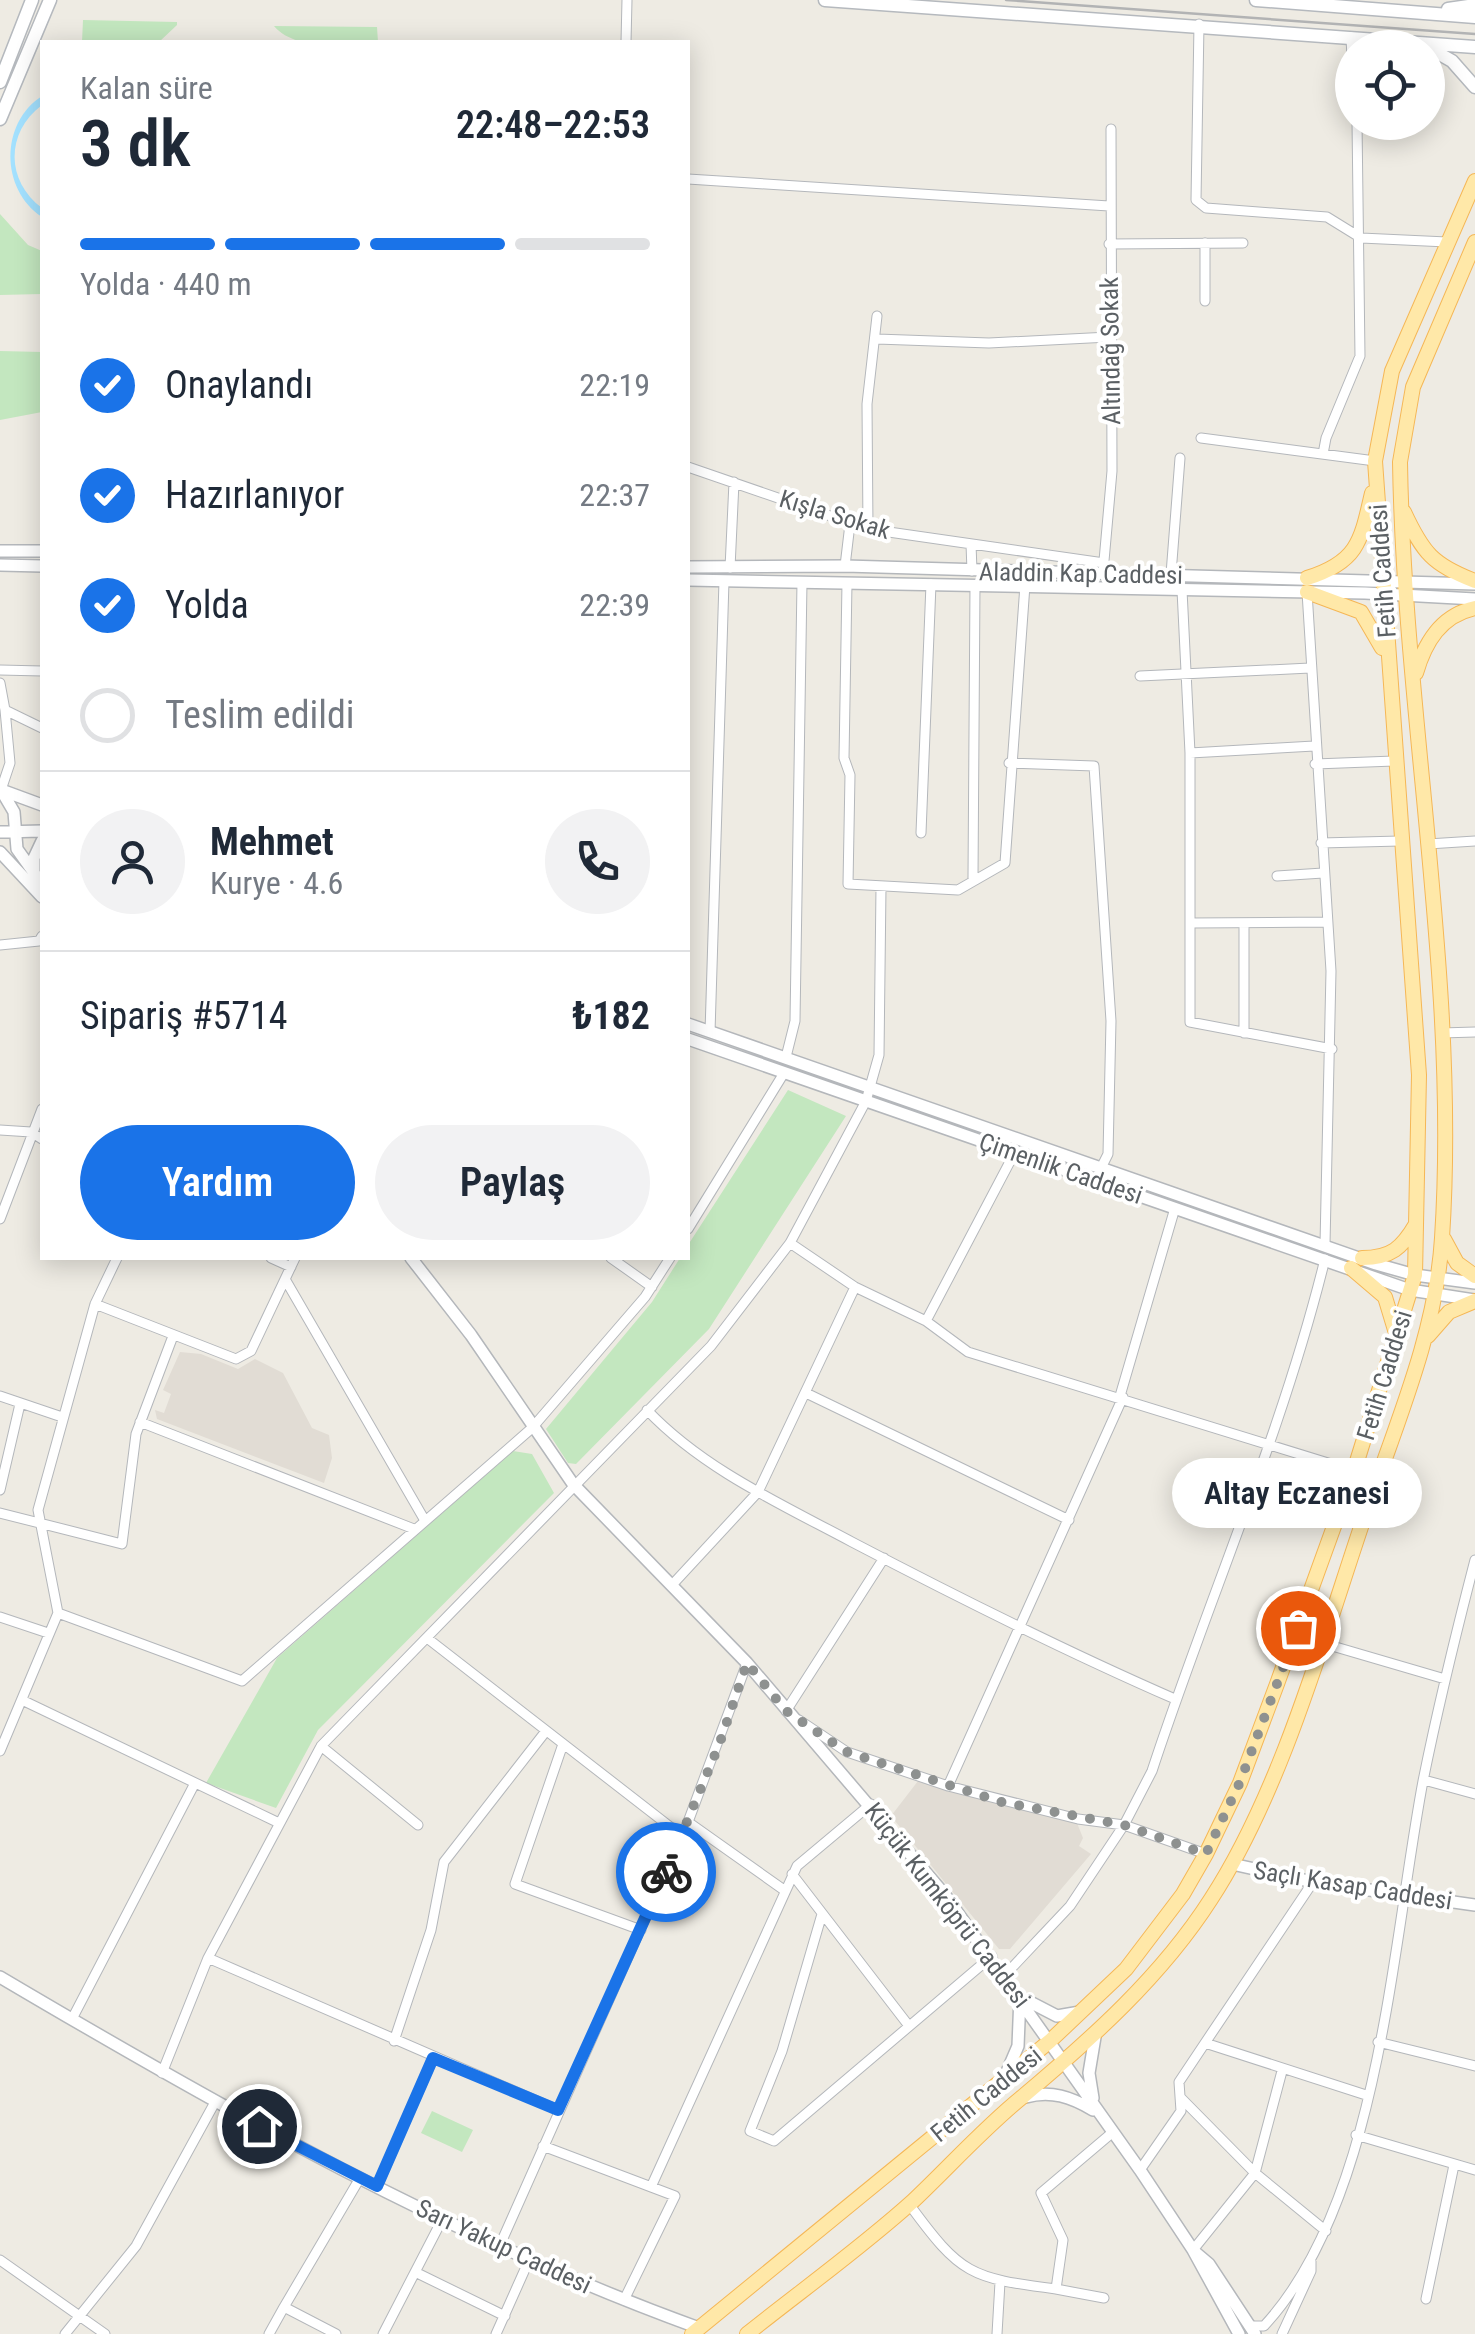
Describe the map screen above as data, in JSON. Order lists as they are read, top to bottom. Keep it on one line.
{"streets":{"main road":["Fetih Caddesi"],"street":["Altındağ Sokak","Kışla Sokak","Aladdin Kap Caddesi","Çimenlik Caddesi","Saçlı Kasap Caddesi","Küçük Kumköprü Caddesi","Sarı Yakup Caddesi"]},"crossings":[["Altındağ Sokak","Kışla Sokak"],["Altındağ Sokak","Aladdin Kap Caddesi"],["Kışla Sokak","Aladdin Kap Caddesi"],["Fetih Caddesi","Aladdin Kap Caddesi"],["Fetih Caddesi","Çimenlik Caddesi"],["Fetih Caddesi","Saçlı Kasap Caddesi"],["Fetih Caddesi","Küçük Kumköprü Caddesi"],["Fetih Caddesi","Sarı Yakup Caddesi"]],"places":["Altay Eczanesi"],"page":{"heading":["3 dk","Kalan süre","22:48–22:53"],"panel":["Mehmet","Kurye · 4.6","Sipariş #5714","₺182"],"bar":"Yolda · 440 m","list":[["Onaylandı","22:19"],["Hazırlanıyor","22:37"],["Yolda","22:39"],"Teslim edildi"],"buttons":["Yardım","Paylaş"],"bubble":"Altay Eczanesi"}}
